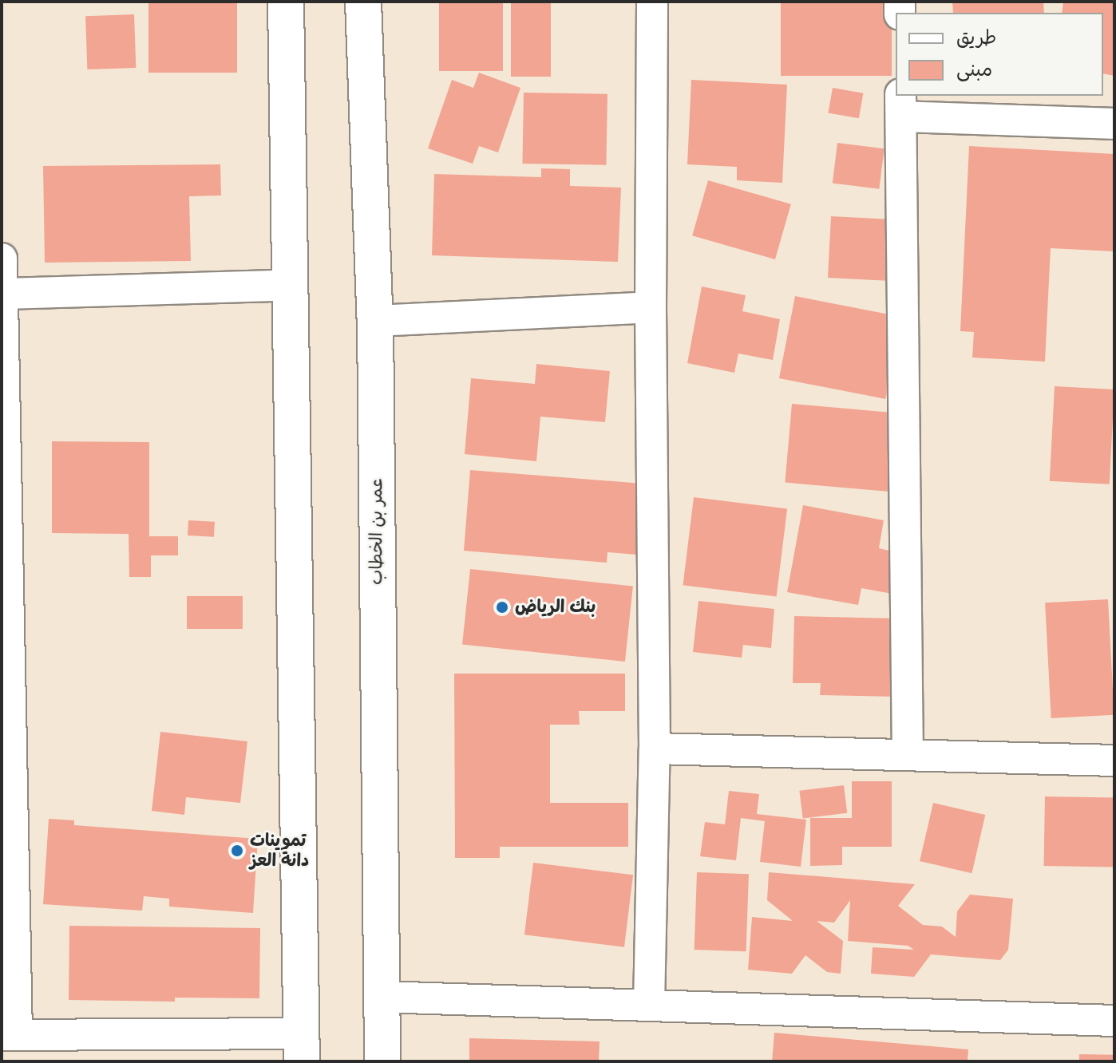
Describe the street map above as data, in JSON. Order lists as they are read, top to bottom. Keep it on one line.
{"streets":{"street":["عمر بن الخطاب"]},"places":["بنك الرياض","تموينات دانة العز"],"legend":["طريق","مبنى"]}
